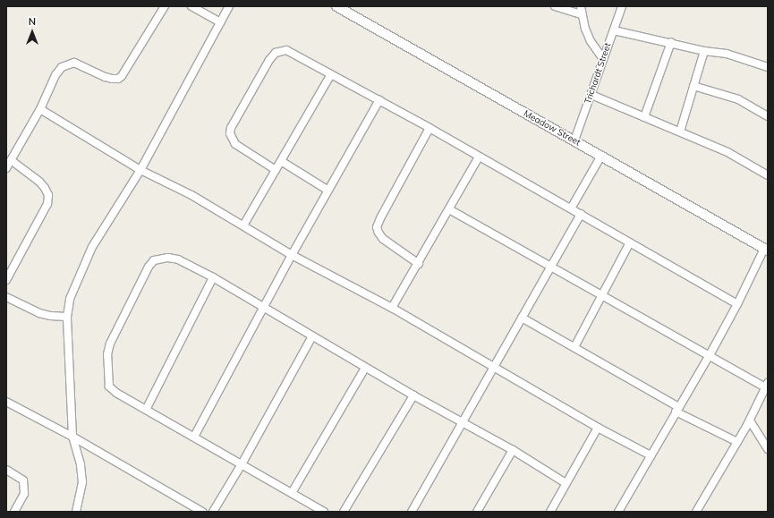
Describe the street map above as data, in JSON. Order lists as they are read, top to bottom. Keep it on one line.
{"streets":{"street":["Trichardt Street","Meadow Street"]},"crossings":[["Trichardt Street","Meadow Street"]],"north":"top"}
